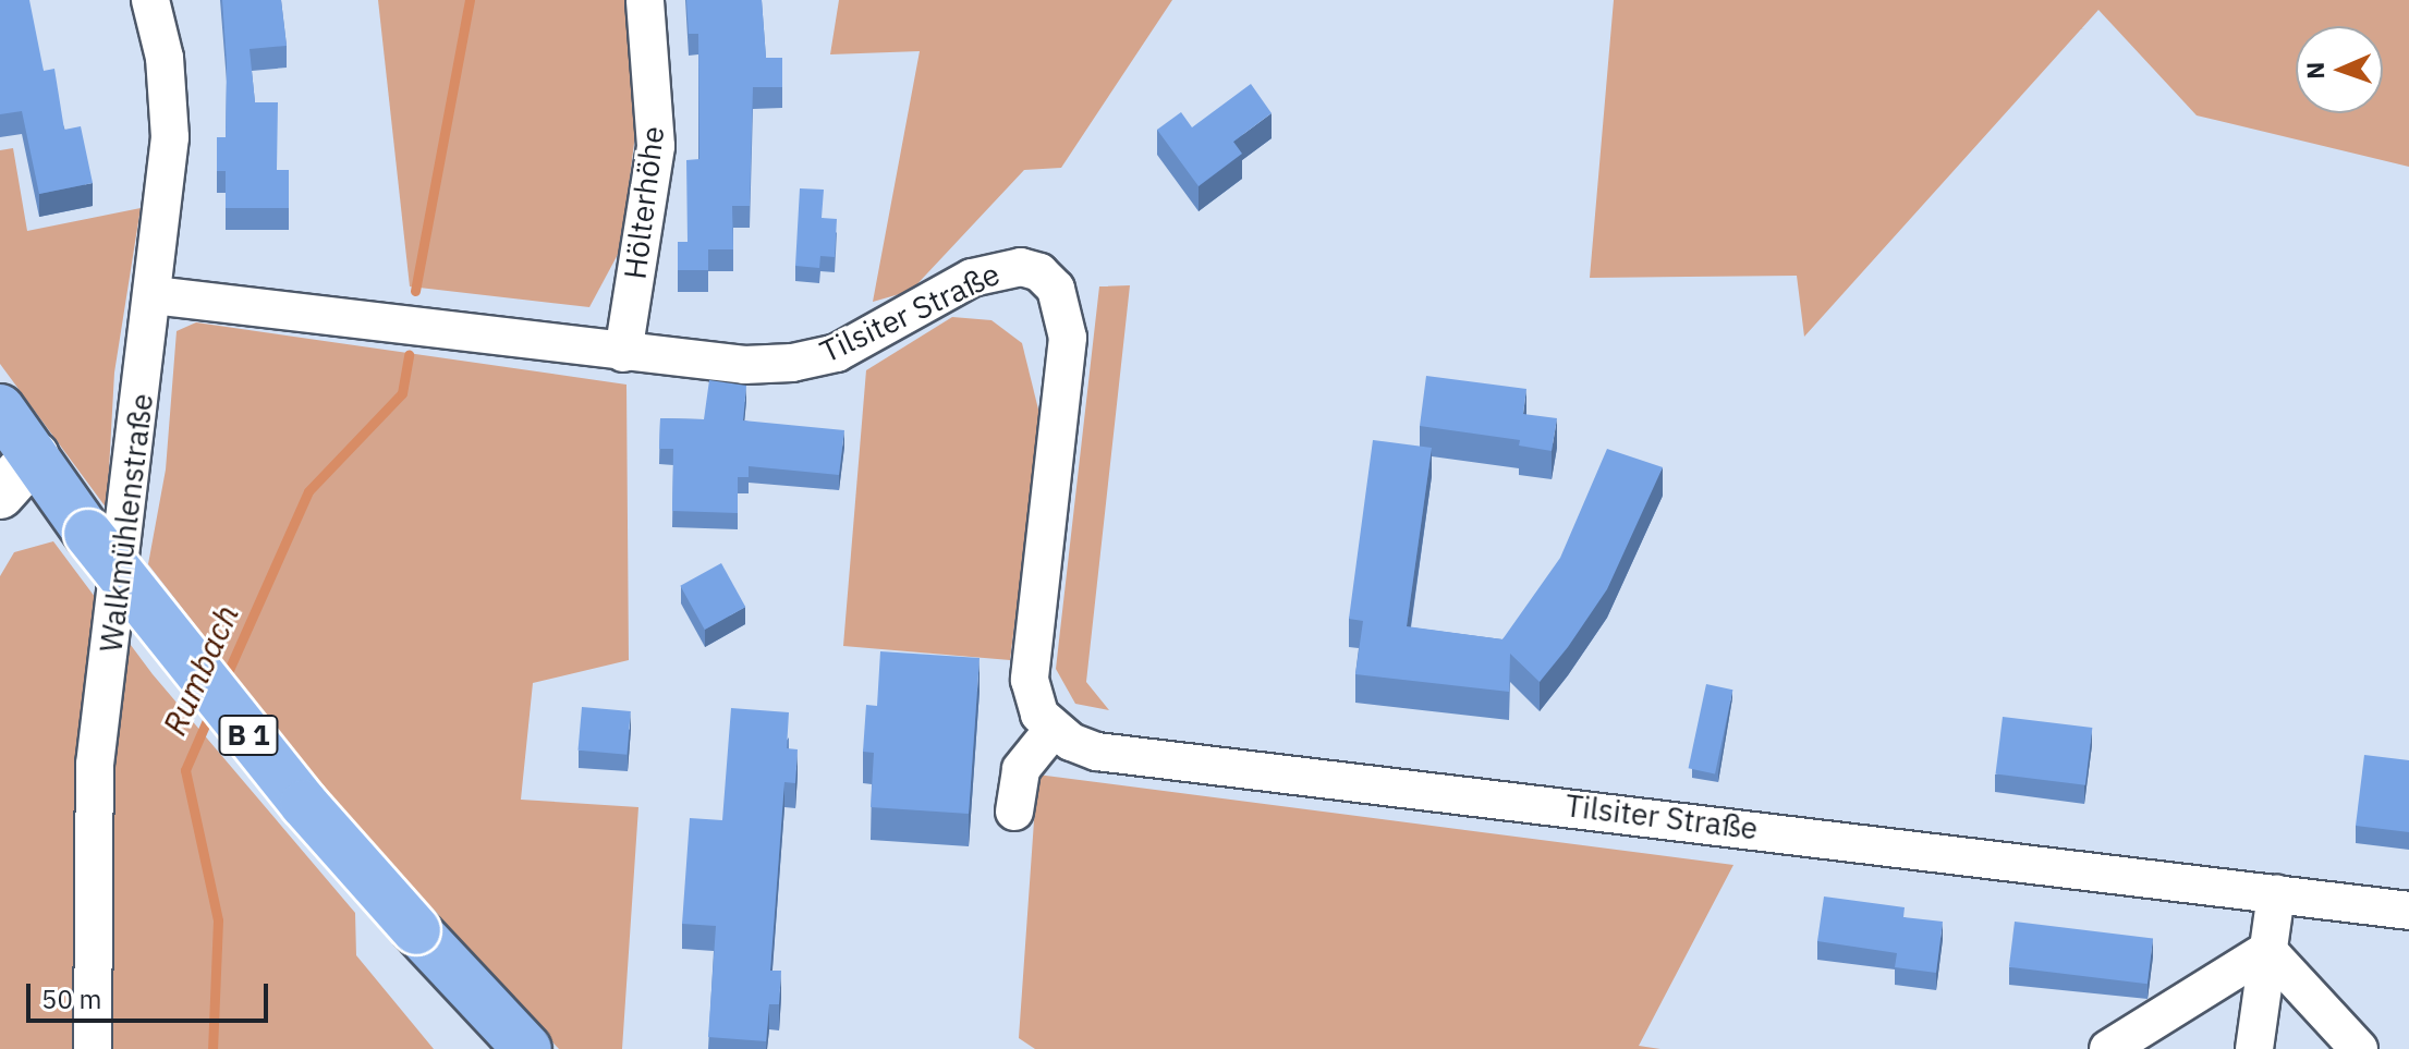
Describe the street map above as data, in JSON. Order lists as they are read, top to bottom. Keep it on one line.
{"streets":{"main road":["B 1"],"street":["Hölterhöhe","Tilsiter Straße","Walkmühlenstraße"]},"crossings":[["Hölterhöhe","Tilsiter Straße"],["Tilsiter Straße","Walkmühlenstraße"]],"water":["Rumbach"],"scale_bar":"50 m","north":"left"}
